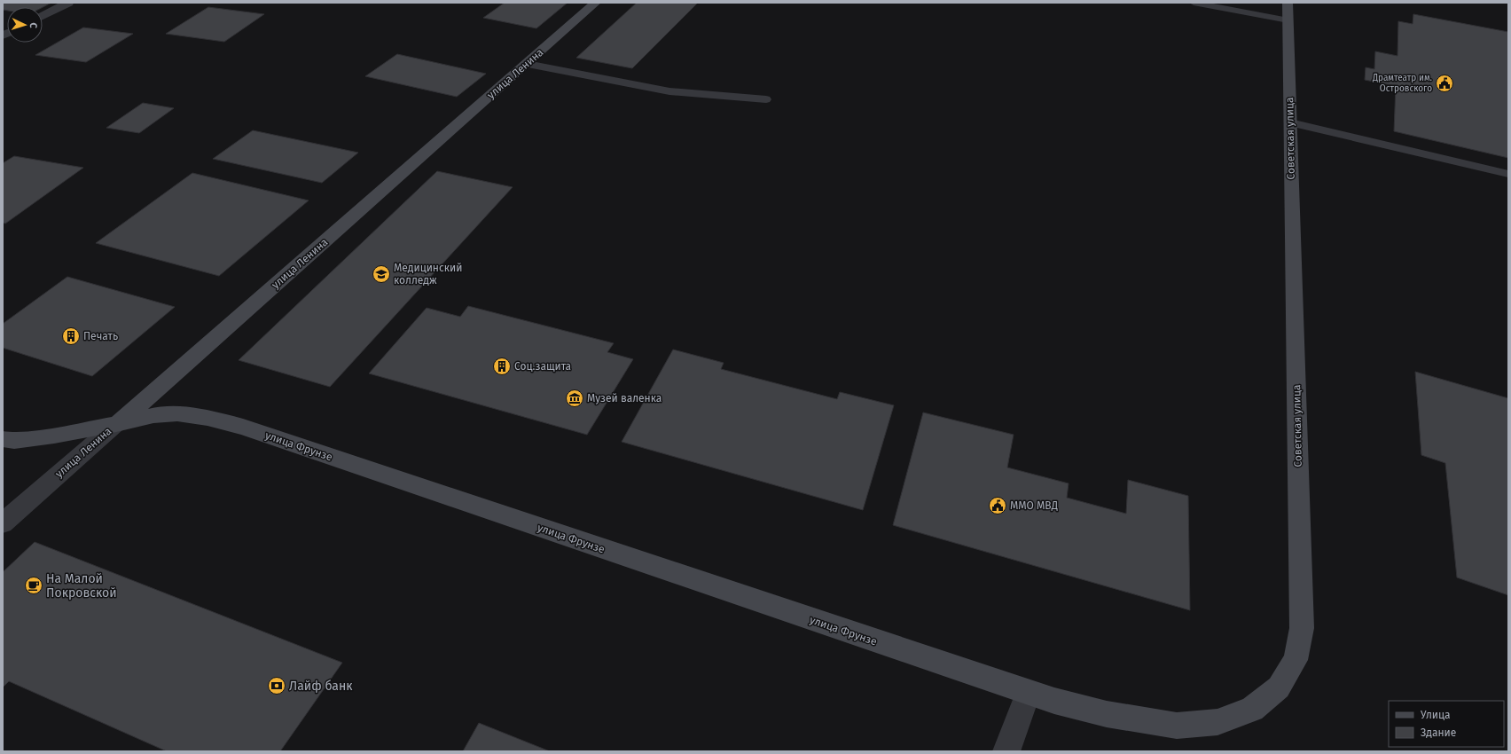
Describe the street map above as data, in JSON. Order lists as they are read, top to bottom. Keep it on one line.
{"streets":{"street":["улица Ленина","Советская улица","улица Фрунзе"]},"crossings":[["улица Ленина","улица Фрунзе"],["Советская улица","улица Фрунзе"]],"places":{"public building":["Драмтеатр им. Островского","ММО МВД"],"school or university":["Медицинский колледж"],"building":["Печать","Соц.защита"],"museum":["Музей валенка"],"cafe":["На Малой Покровской"],"bank":["Лайф банк"]},"legend":["Улица","Здание"],"north":"right"}
